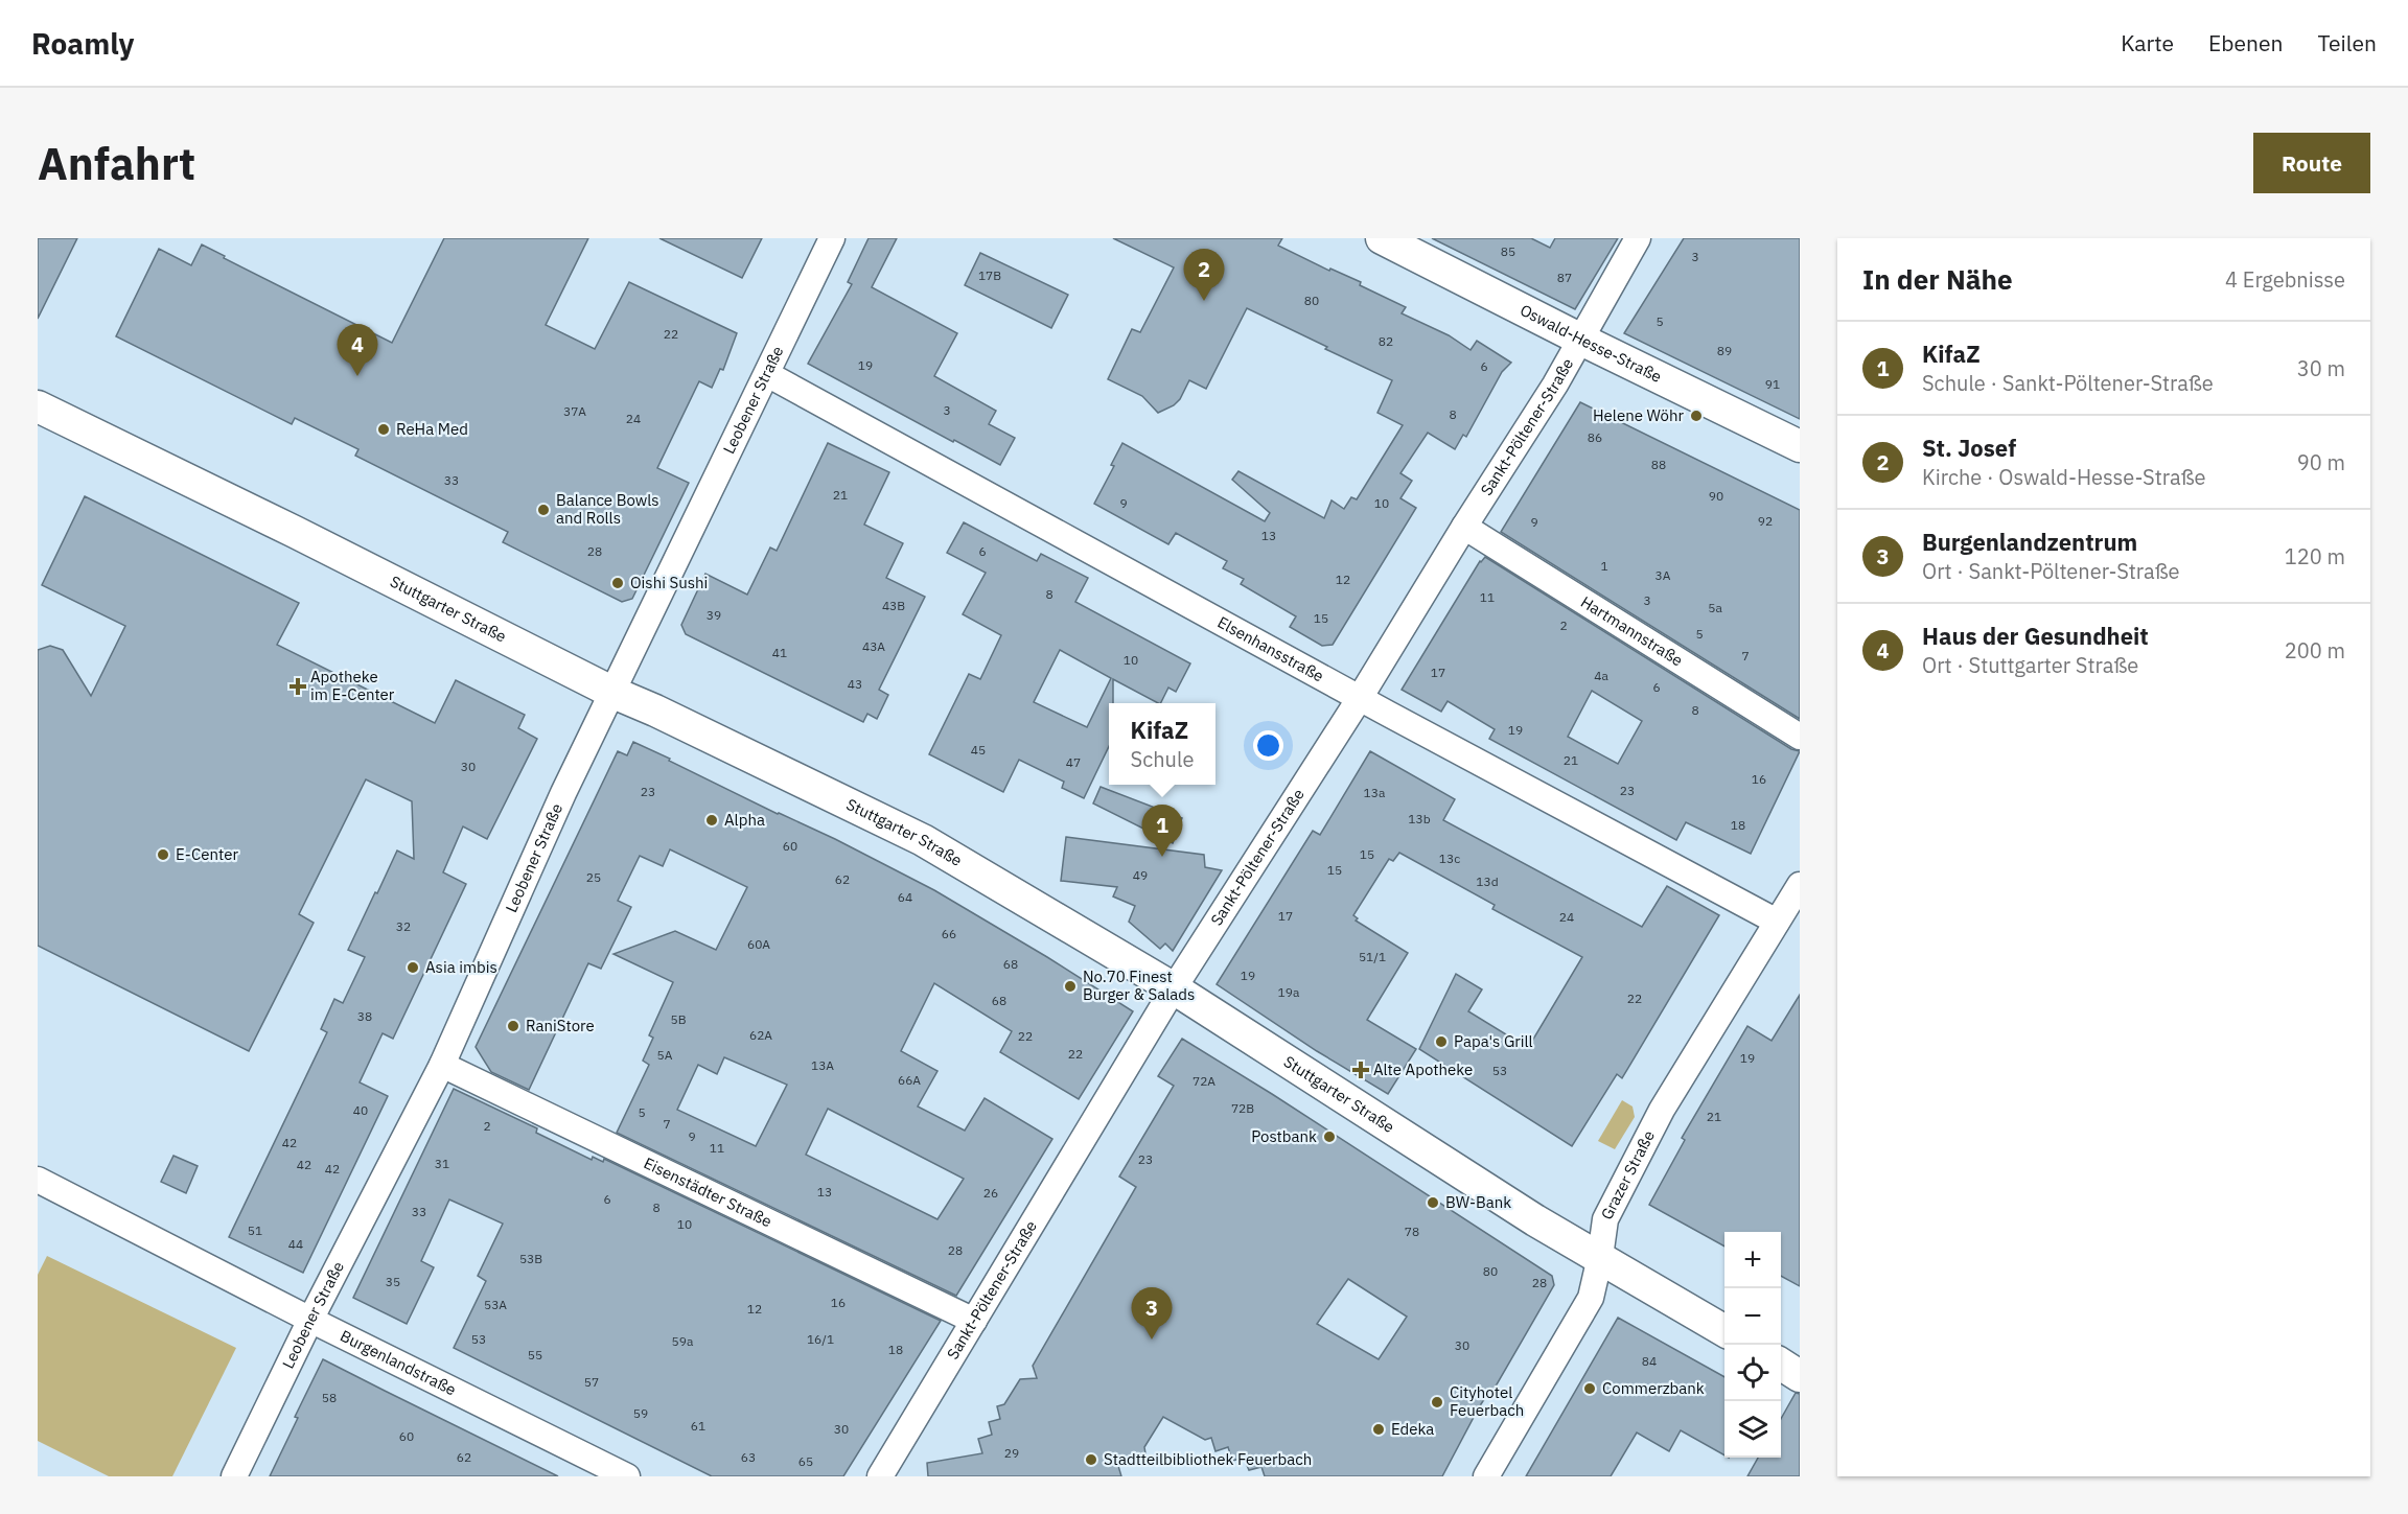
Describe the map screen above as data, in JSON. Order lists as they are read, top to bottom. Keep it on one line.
{"streets":{"street":["Oswald-Hesse-Straße","Leobener Straße","Sankt-Pöltener-Straße","Stuttgarter Straße","Hartmannstraße","Elsenhansstraße","Grazer Straße","Eisenstädter Straße","Burgenlandstraße"]},"crossings":[["Oswald-Hesse-Straße","Sankt-Pöltener-Straße"],["Leobener Straße","Stuttgarter Straße"],["Leobener Straße","Elsenhansstraße"],["Leobener Straße","Eisenstädter Straße"],["Leobener Straße","Burgenlandstraße"],["Sankt-Pöltener-Straße","Stuttgarter Straße"],["Sankt-Pöltener-Straße","Hartmannstraße"],["Sankt-Pöltener-Straße","Elsenhansstraße"],["Sankt-Pöltener-Straße","Eisenstädter Straße"],["Stuttgarter Straße","Grazer Straße"],["Elsenhansstraße","Grazer Straße"]],"places":{"other":["Helene Wöhr","ReHa Med","Balance Bowls and Rolls","Oishi Sushi","Alpha","E-Center","Asia imbis","No.70 Finest Burger & Salads","RaniStore","Papa's Grill","Postbank","BW-Bank","Commerzbank","Cityhotel Feuerbach","Edeka","Stadtteilbibliothek Feuerbach"],"health":["Apotheke im E-Center","Alte Apotheke"]},"house_numbers":["85","3","17B","87","80","5","22","82","89","19","6","91","3","37A","8","24","86","88","33","21","90","9","10","92","9","13","28","6","1","3A","12","8","11","3","43B","5a","39","15","2","5","43A","41","7","10","17","4a","43","6","8","19","45","21","47","30","16","23","23","13a","13b","18","60","15","13c","15","49","25","62","13d","64","17","24","32","66","60A","51/1","68","19","19a","22","68","38","5B","62A","22","22","5A","19","13A","53","66A","72A","72B","40","5","21","7","2","9","42","11","23","31","42","42","13","26","6","8","33","10","51","78","44","28","53B","80","35","28","16","53A","12","53","16/1","59a","30","18","55","84","57","58","59","61","30","60","29","62","63","65"],"page":{"header":"Roamly","nav":["Karte","Ebenen","Teilen"],"buttons":"Route","title":"Anfahrt","heading":["In der Nähe","4 Ergebnisse"],"pins":["2","4","1","3"],"list":[{"mark":"1","name":"KifaZ","note":"Schule · Sankt-Pöltener-Straße","value":"30 m"},{"mark":"2","name":"St. Josef","note":"Kirche · Oswald-Hesse-Straße","value":"90 m"},{"mark":"3","name":"Burgenlandzentrum","note":"Ort · Sankt-Pöltener-Straße","value":"120 m"},{"mark":"4","name":"Haus der Gesundheit","note":"Ort · Stuttgarter Straße","value":"200 m"}],"popup":["KifaZ","Schule"],"map_buttons":["+","−"]}}
